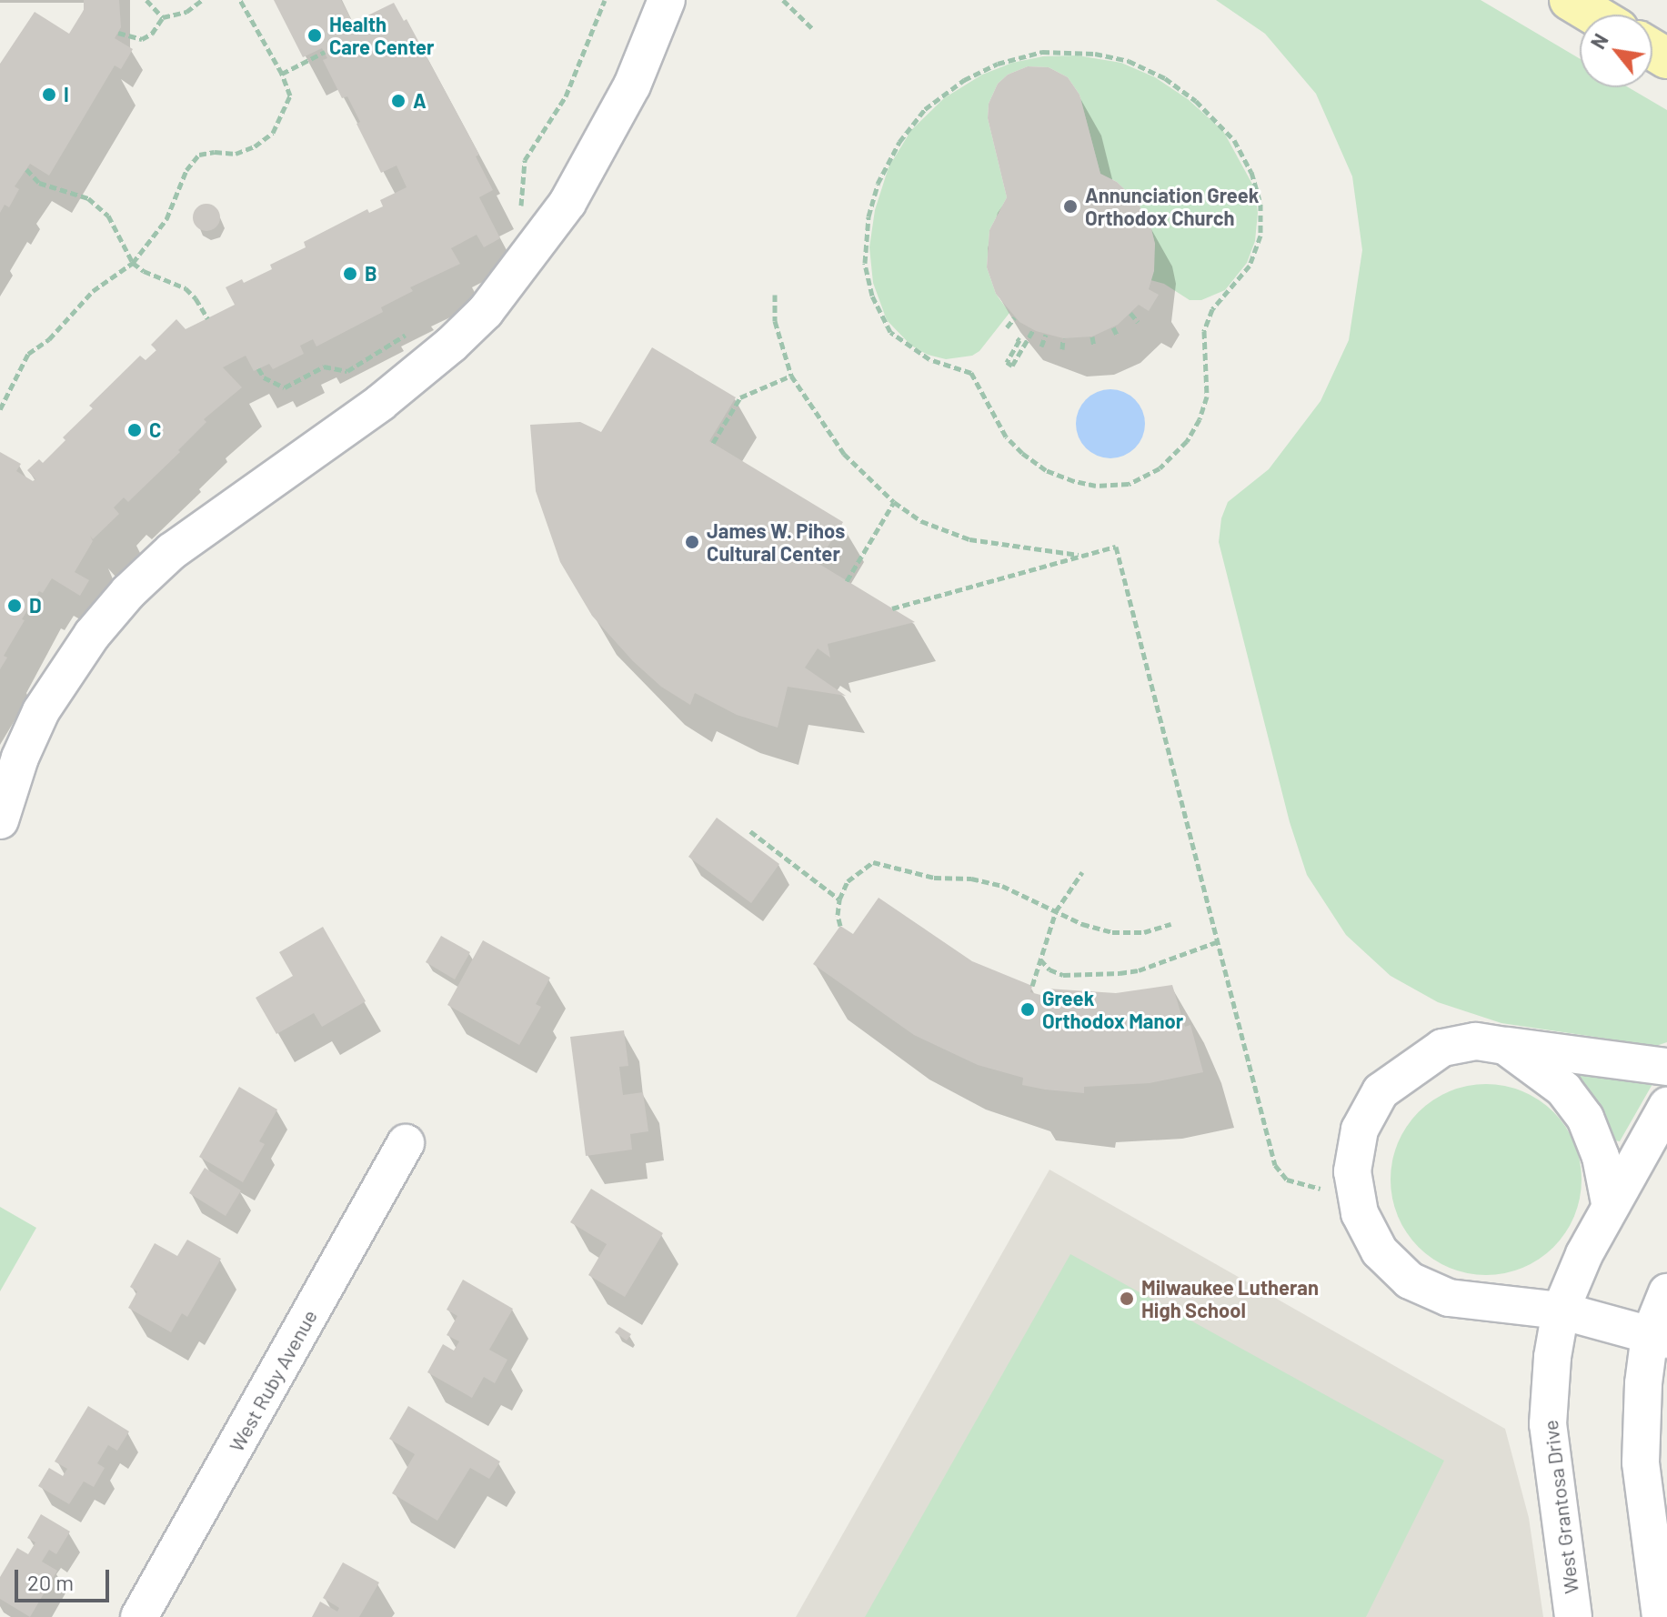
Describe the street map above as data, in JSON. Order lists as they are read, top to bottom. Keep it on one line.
{"streets":{"street":["West Ruby Avenue","West Grantosa Drive"]},"places":["Health Care Center","I","A","Annunciation Greek Orthodox Church","B","C","James W. Pihos Cultural Center","D","Greek Orthodox Manor","Milwaukee Lutheran High School"],"scale_bar":"20 m","north":"top left"}
